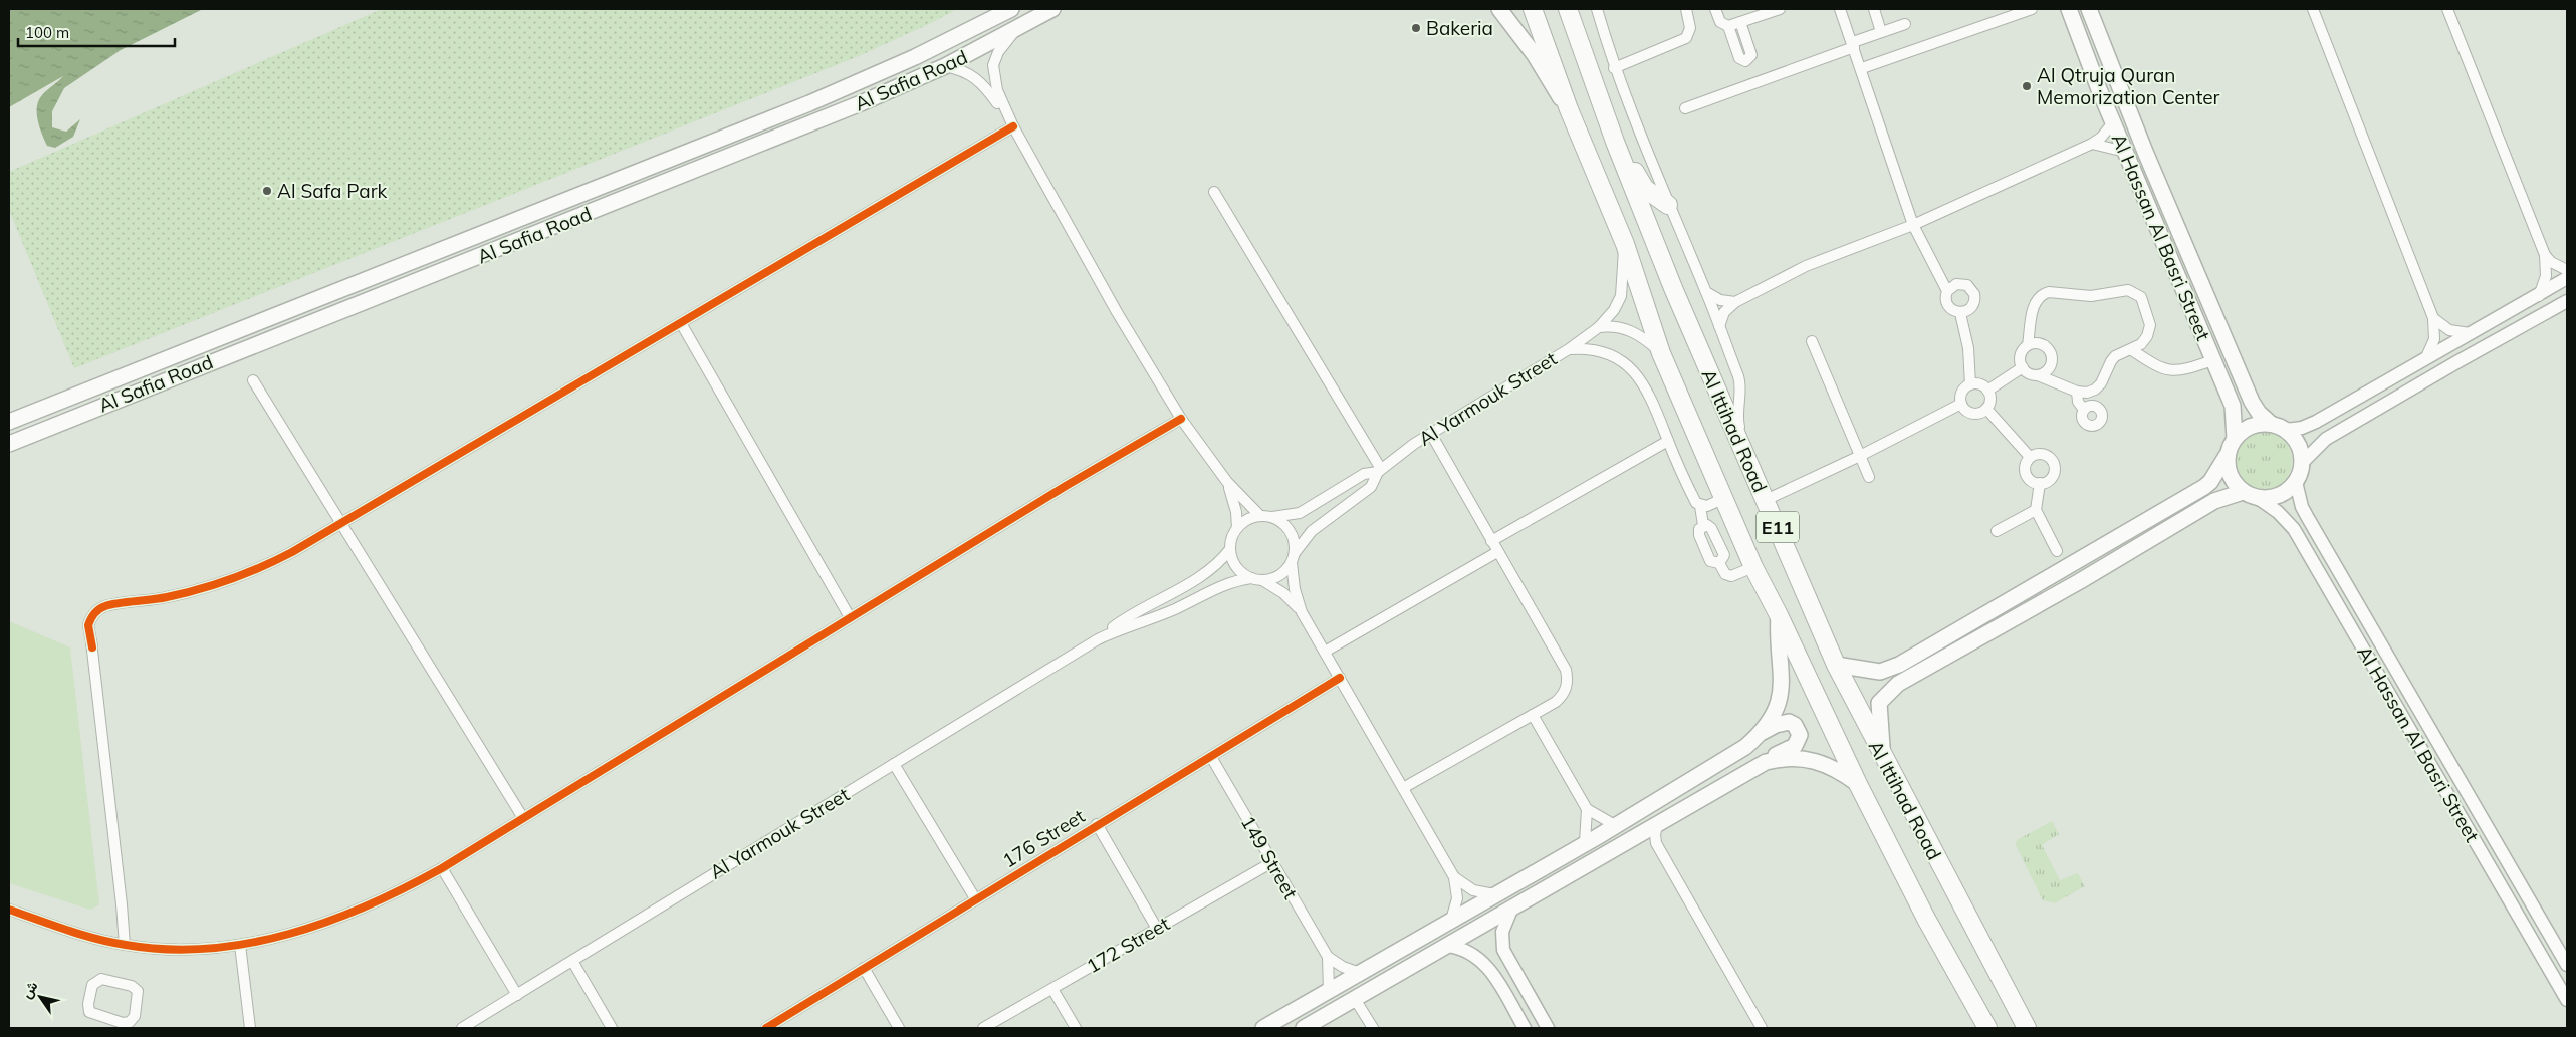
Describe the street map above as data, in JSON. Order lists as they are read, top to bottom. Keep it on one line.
{"streets":{"highway":["Al Ittihad Road","E11"],"main road":["Al Safia Road","Al Hassan Al Basri Street"],"street":["Al Yarmouk Street","176 Street","149 Street","172 Street"]},"crossings":[["Al Yarmouk Street","Al Ittihad Road"],["176 Street","149 Street"],["149 Street","172 Street"]],"places":["Bakeria","Al Qtruja Quran Memorization Center","Al Safa Park"],"scale_bar":"100 m","north":"top left"}
